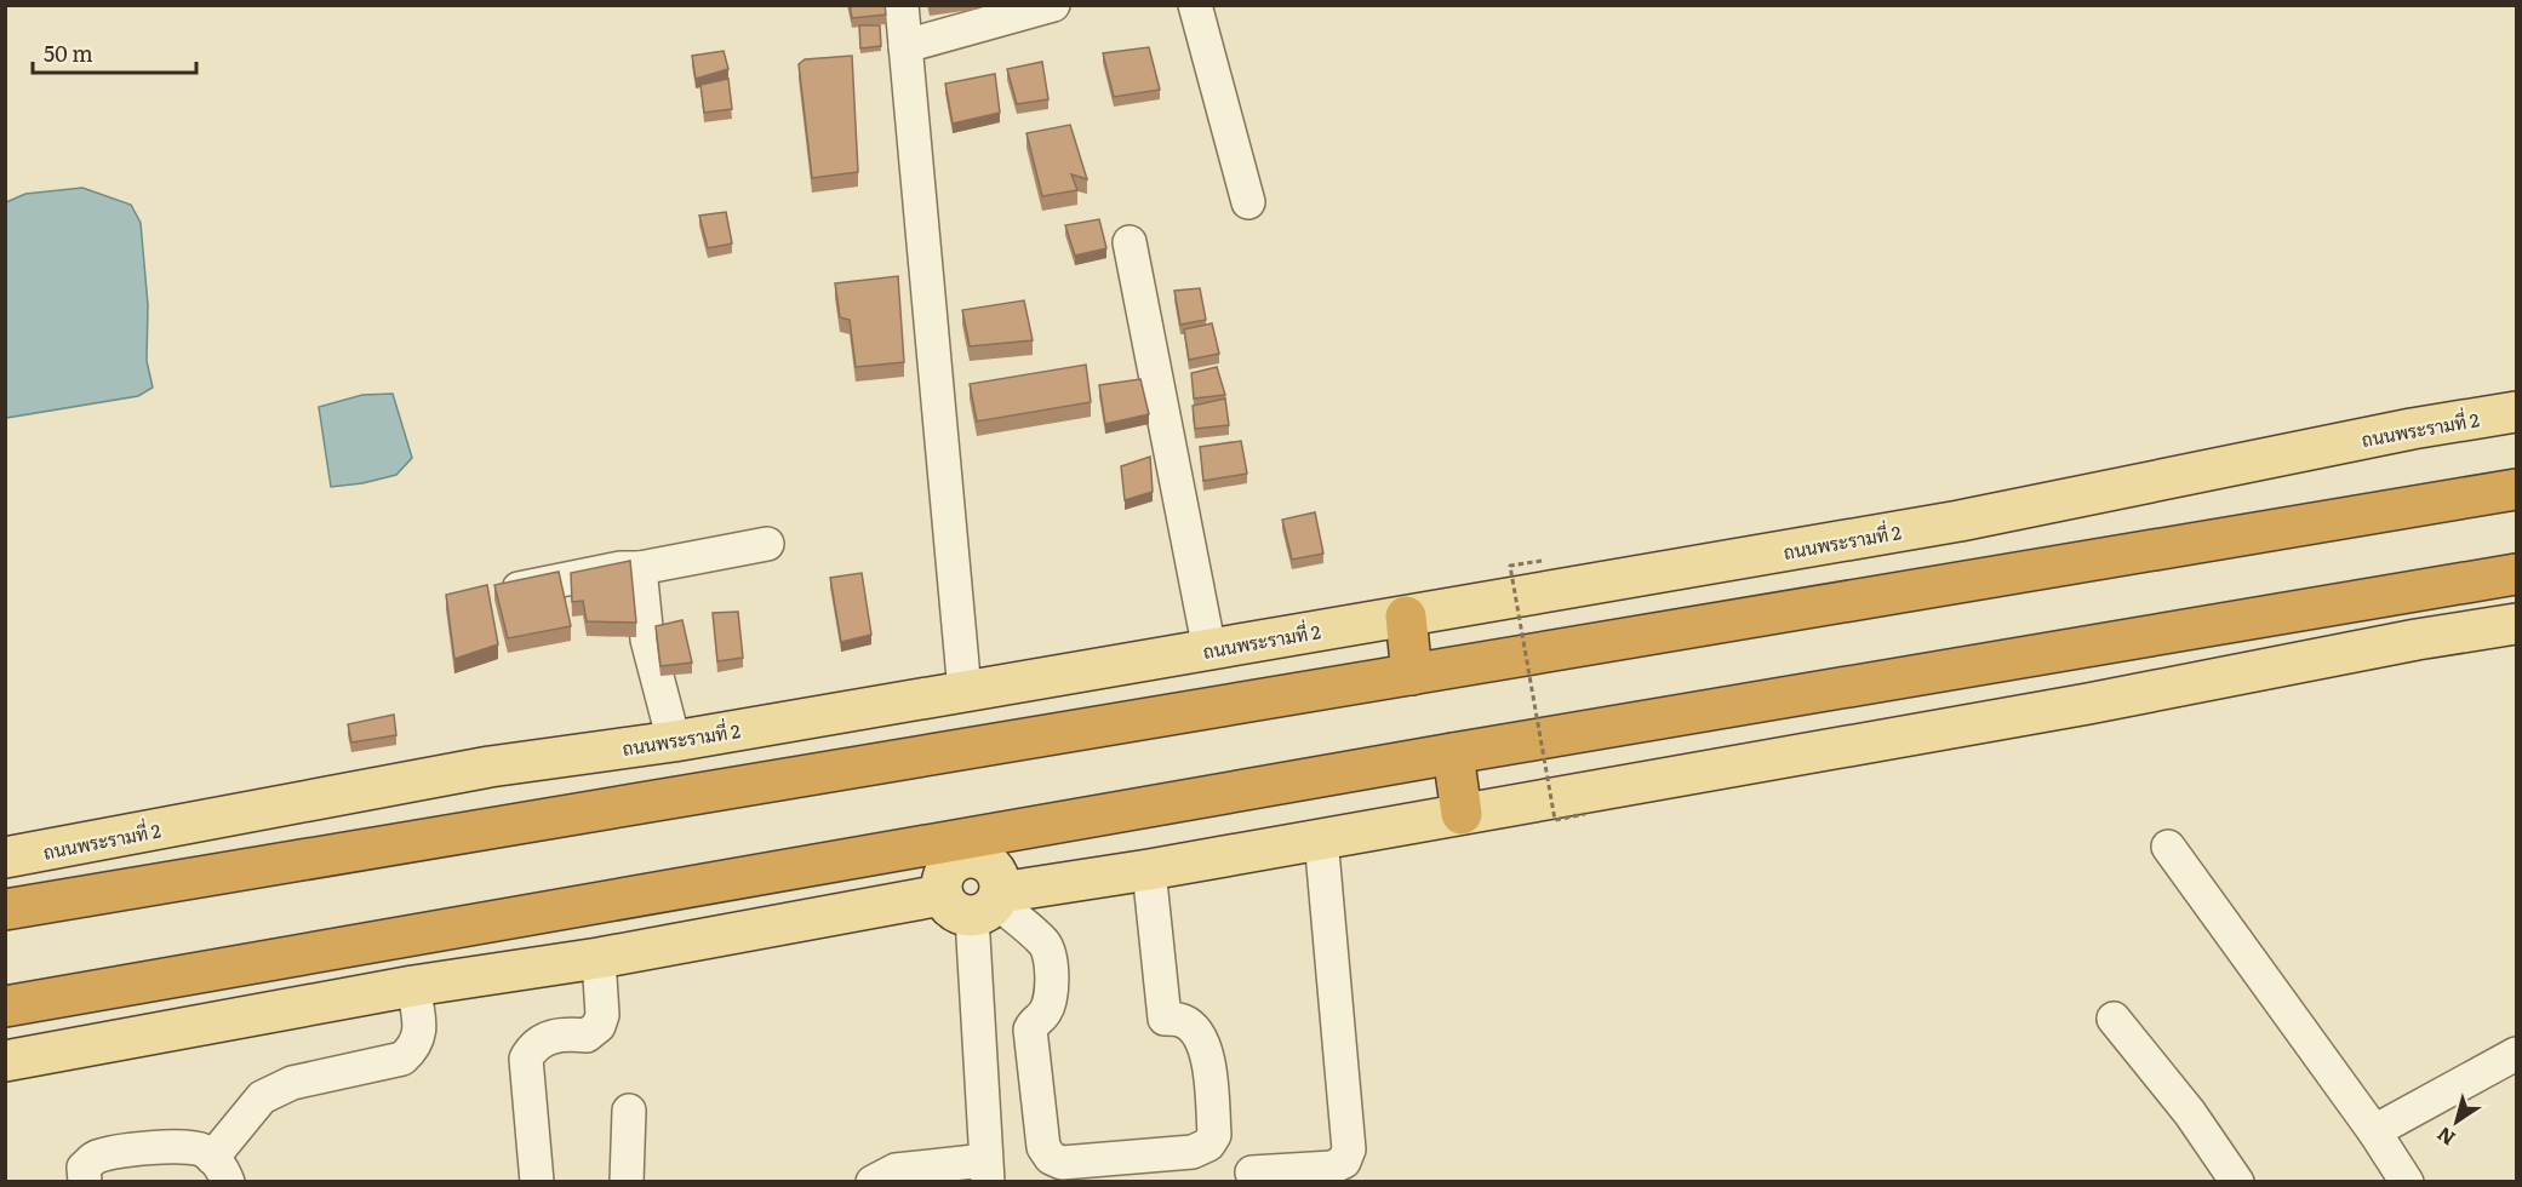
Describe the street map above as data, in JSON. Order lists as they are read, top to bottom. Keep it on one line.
{"streets":{"main road":["ถนนพระรามที่ 2"]},"scale_bar":"50 m","north":"bottom left"}
